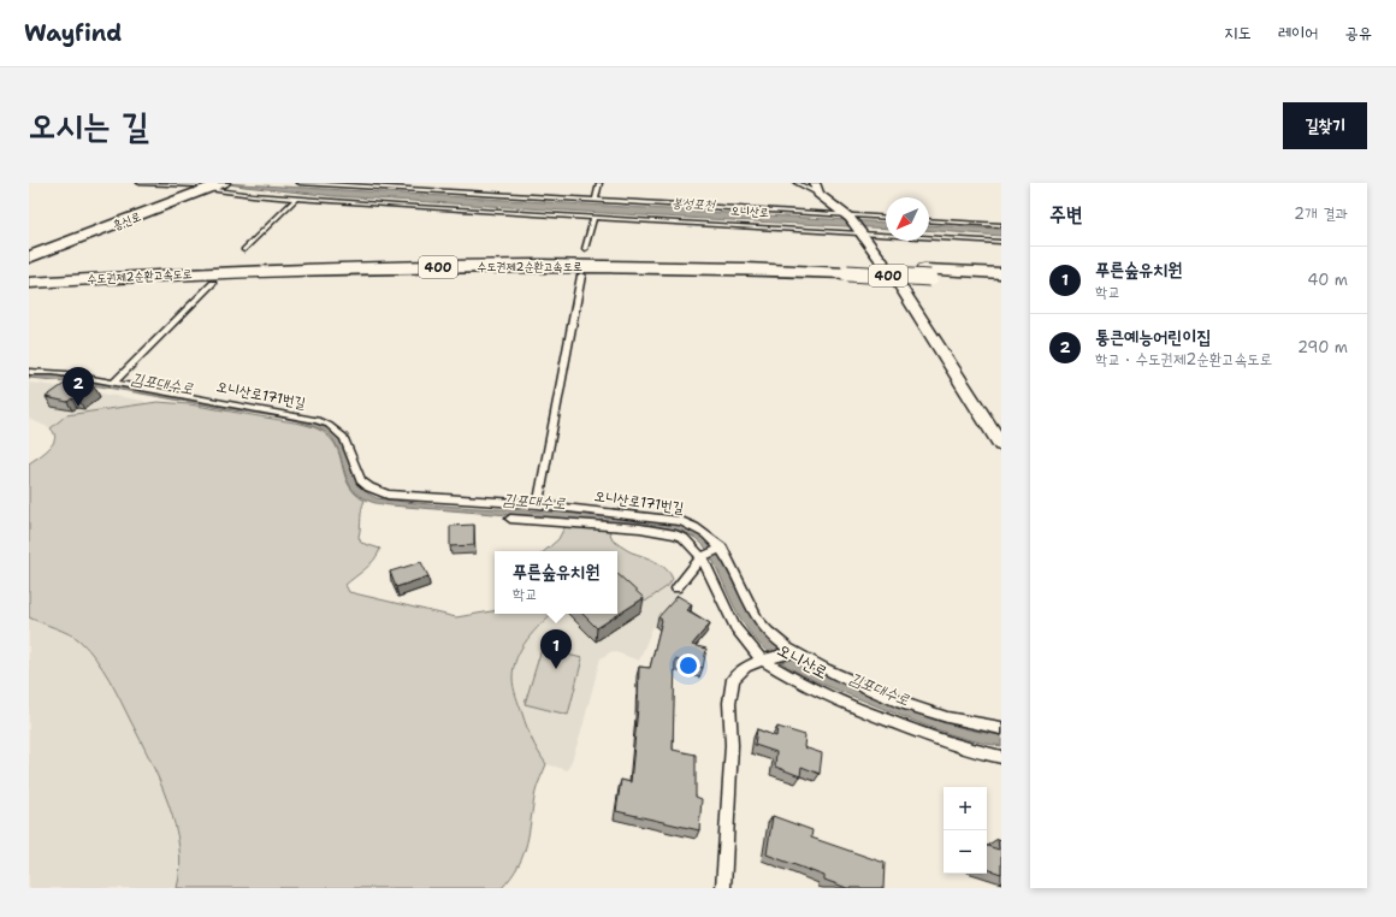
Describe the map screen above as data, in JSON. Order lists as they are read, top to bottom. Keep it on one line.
{"streets":{"main road":["흥신로","수도권제2순환고속도로","400"],"lane":["오니산로","오니산로171번길"]},"water":["봉성포천","김포대수로"],"north":"bottom left","page":{"header":"Wayfind","nav":["지도","레이어","공유"],"title":"오시는 길","buttons":"길찾기","heading":["주변","2개 결과"],"list":[{"mark":"1","name":"푸른숲유치원","note":"학교","value":"40 m"},{"mark":"2","name":"통큰예능어린이집","note":"학교 · 수도권제2순환고속도로","value":"290 m"}],"pins":["2","1"],"popup":["푸른숲유치원","학교"],"map_buttons":["+","−"]}}
